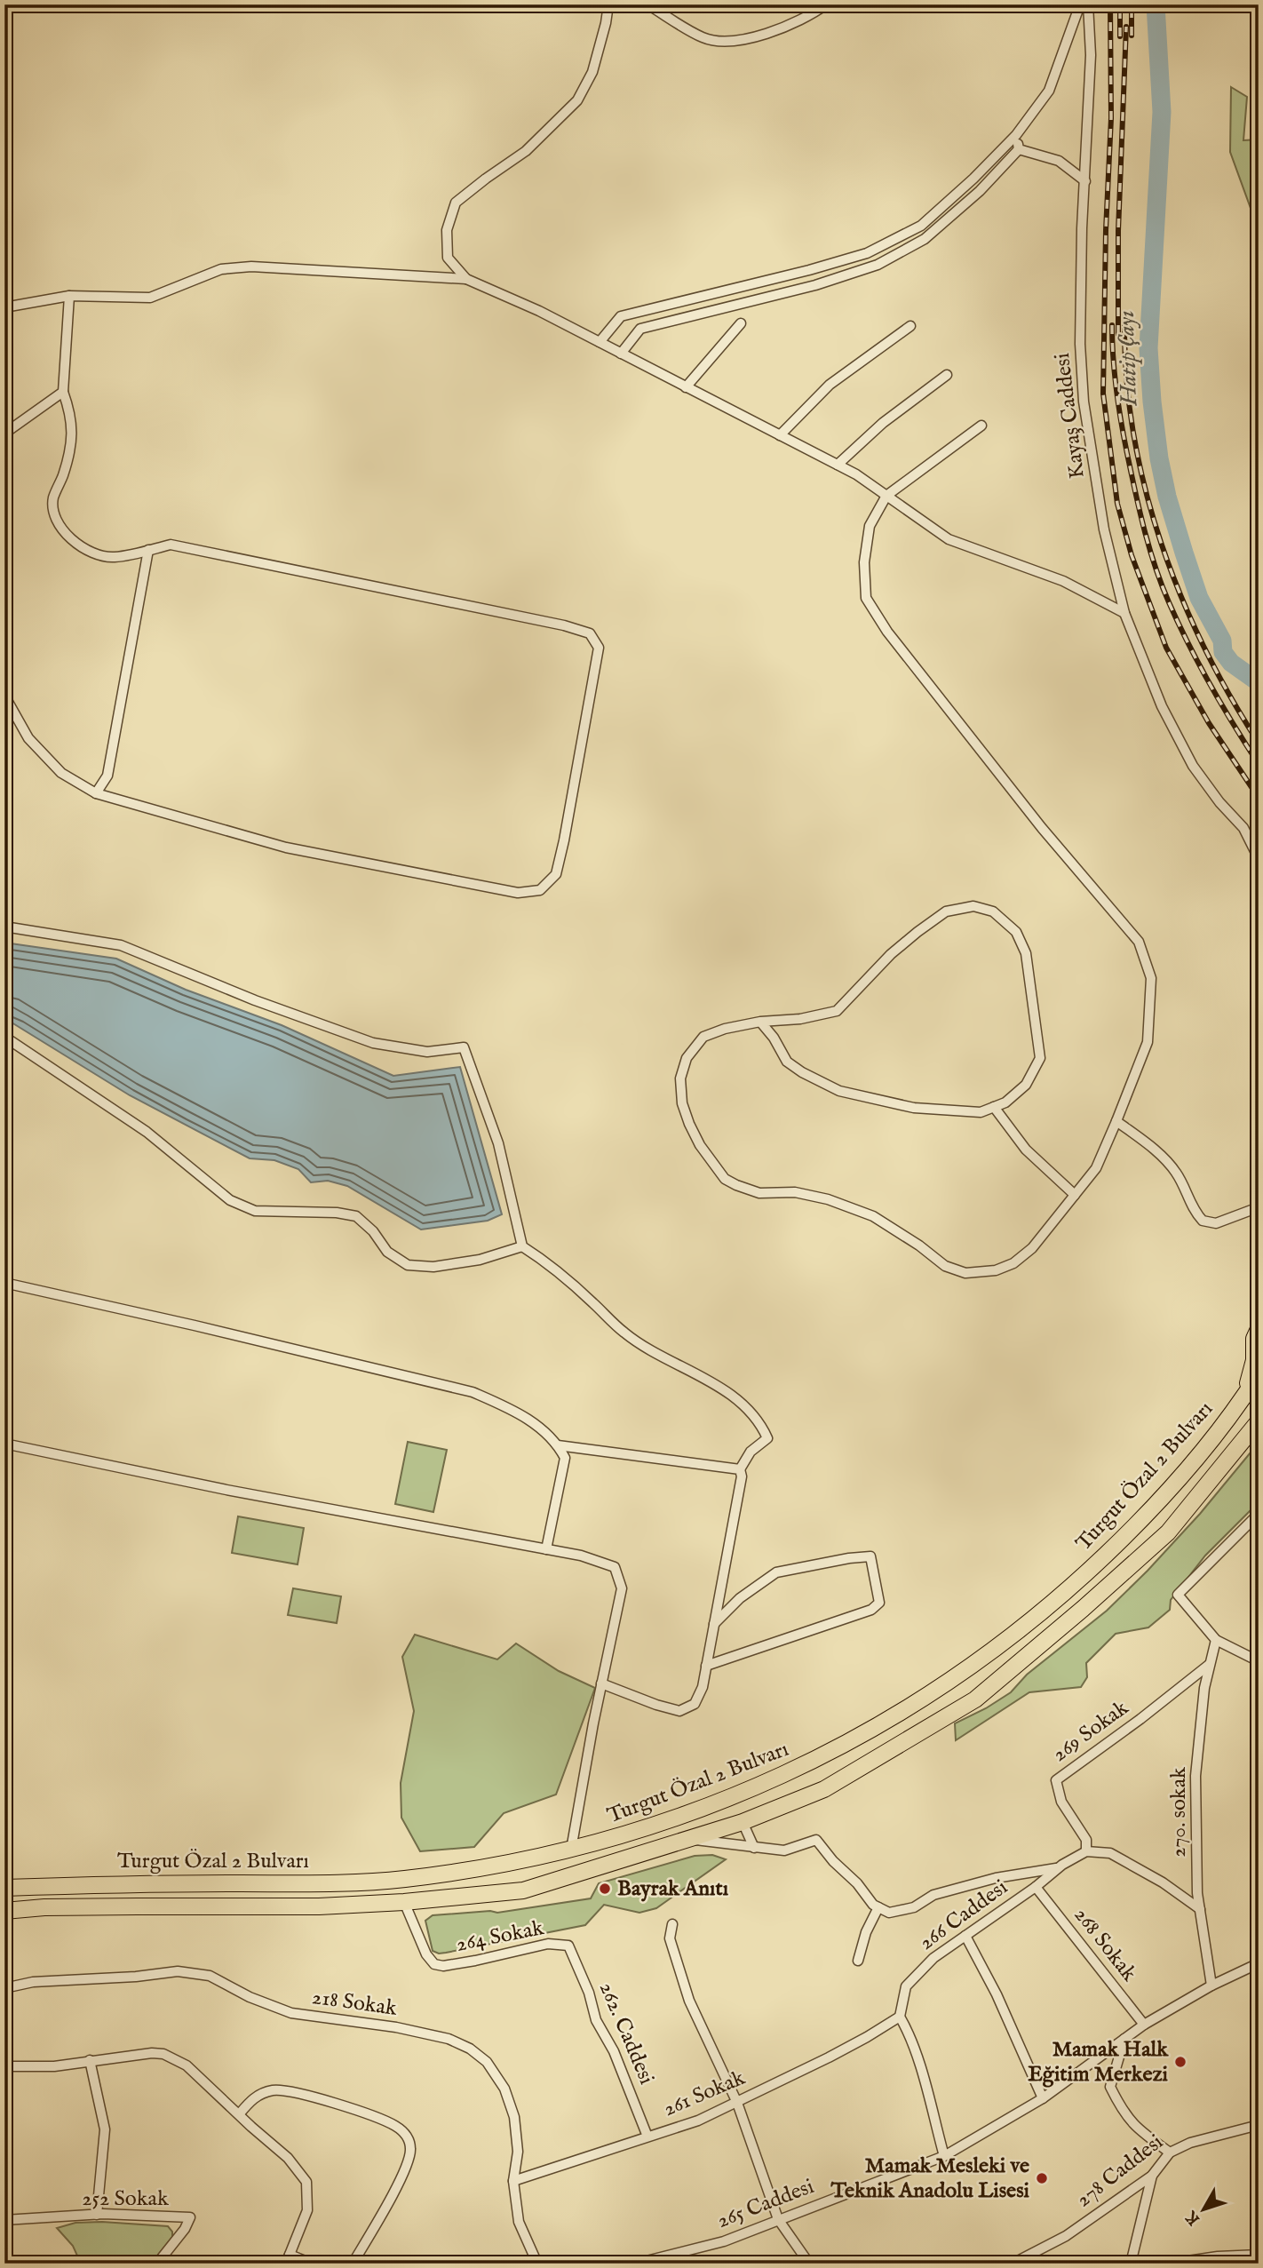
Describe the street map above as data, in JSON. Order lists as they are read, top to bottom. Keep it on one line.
{"streets":{"highway":["Turgut Özal 2 Bulvarı"],"street":["Kayaş Caddesi","269 Sokak","270. sokak","266 Caddesi","264 Sokak","268 Sokak","218 Sokak","262. Caddesi","261 Sokak","278 Caddesi","252 Sokak","265 Caddesi"]},"crossings":[["Turgut Özal 2 Bulvarı","264 Sokak"],["269 Sokak","270. sokak"],["269 Sokak","266 Caddesi"],["270. sokak","265 Caddesi"],["266 Caddesi","268 Sokak"],["266 Caddesi","261 Sokak"],["264 Sokak","262. Caddesi"],["268 Sokak","265 Caddesi"],["218 Sokak","261 Sokak"],["262. Caddesi","261 Sokak"]],"water":["Hatip Çayı"],"places":["Bayrak Anıtı","Mamak Halk Eğitim Merkezi","Mamak Mesleki ve Teknik Anadolu Lisesi"],"north":"bottom left"}
